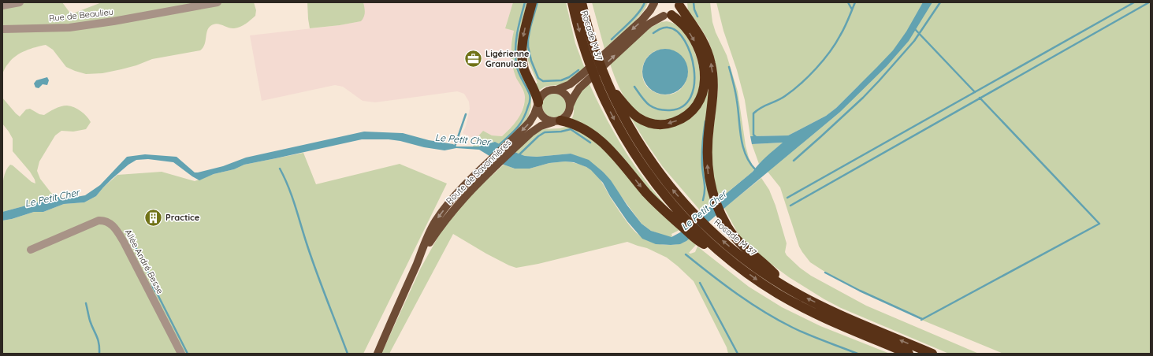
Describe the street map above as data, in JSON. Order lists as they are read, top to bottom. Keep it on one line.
{"streets":{"highway":["Rocade M 37"],"main road":["Route de Savonnières"],"street":["Rue de Beaulieu","Allée André Besse"]},"water":["Le Petit Cher"],"places":{"office":["Ligérienne Granulats"],"building":["Practice"]}}
